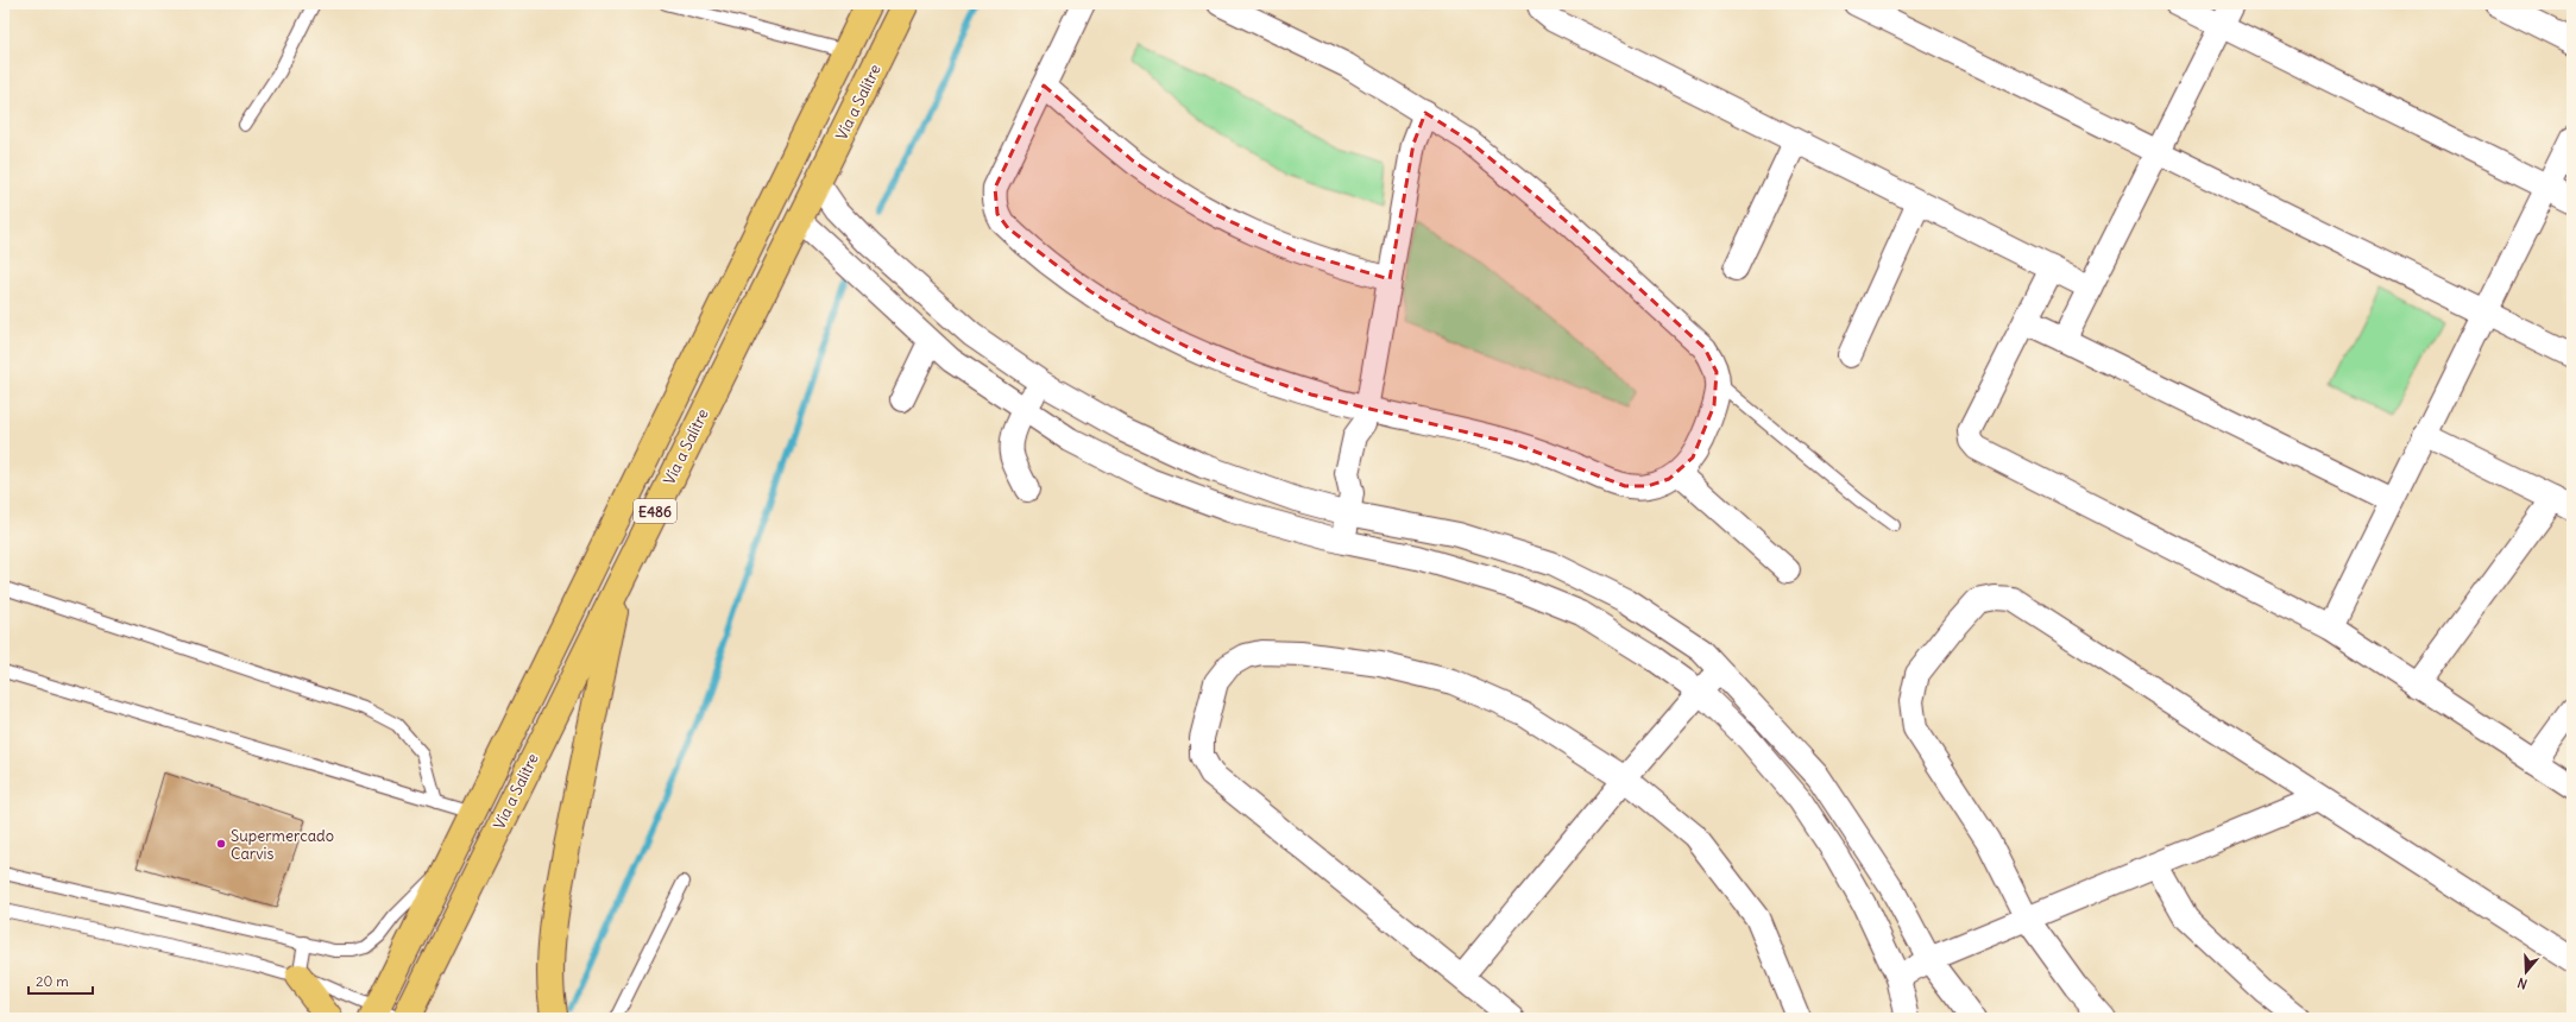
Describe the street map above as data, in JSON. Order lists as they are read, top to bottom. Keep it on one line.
{"streets":{"main road":["Vía a Salitre","E486"]},"places":["Supermercado Carvis"],"scale_bar":"20 m","north":"bottom"}
